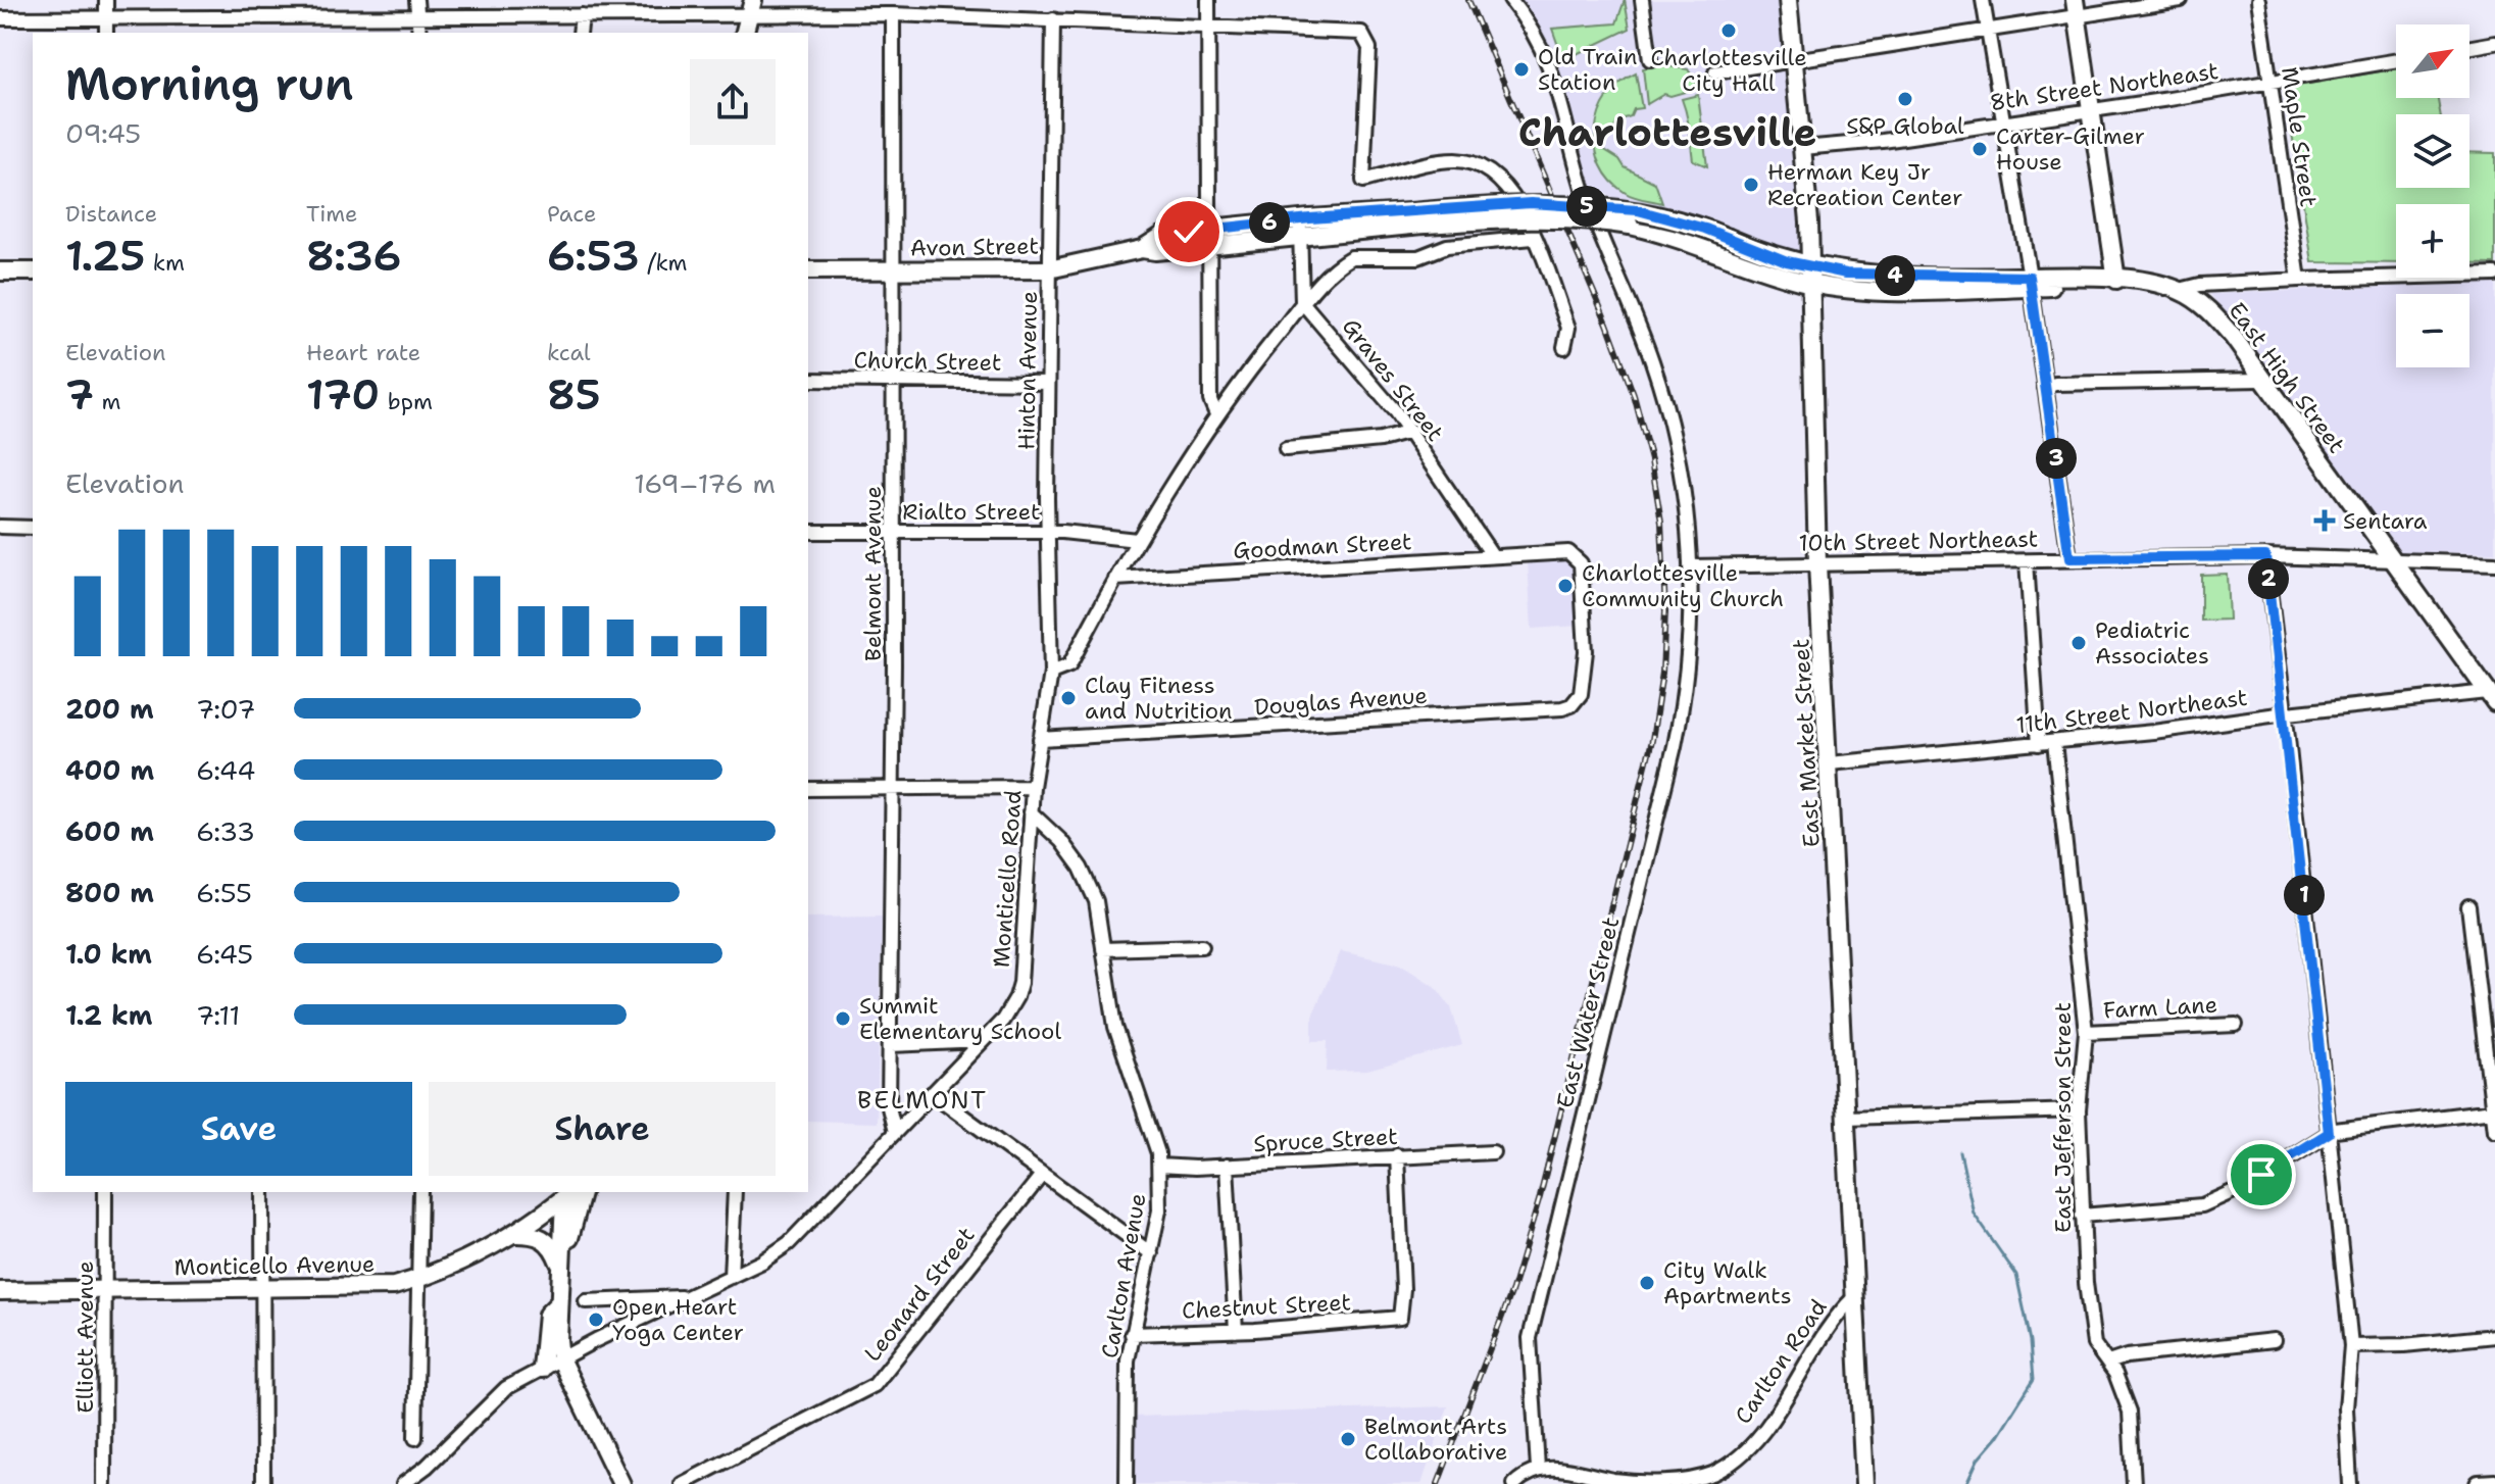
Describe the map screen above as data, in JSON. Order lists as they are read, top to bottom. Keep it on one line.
{"streets":{"main road":["Avon Street","East High Street","East Market Street","Monticello Avenue"],"street":["8th Street Northeast","Maple Street","Church Street","Hinton Avenue","Graves Street","Rialto Street","10th Street Northeast","Goodman Street","Belmont Avenue","Douglas Avenue","11th Street Northeast","Monticello Road","Farm Lane","East Water Street","East Jefferson Street","Spruce Street","Carlton Avenue","Leonard Street","Chestnut Street","Elliott Avenue","Carlton Road"]},"crossings":[["8th Street Northeast","Maple Street"],["8th Street Northeast","East Market Street"],["Avon Street","Hinton Avenue"],["Avon Street","Belmont Avenue"],["Church Street","Hinton Avenue"],["Church Street","Belmont Avenue"],["Hinton Avenue","Rialto Street"],["Hinton Avenue","Monticello Road"],["East High Street","10th Street Northeast"],["East High Street","11th Street Northeast"],["East High Street","East Market Street"],["Graves Street","Goodman Street"],["Rialto Street","Belmont Avenue"],["10th Street Northeast","East Market Street"],["10th Street Northeast","East Water Street"],["Goodman Street","Douglas Avenue"],["Belmont Avenue","Monticello Road"],["Douglas Avenue","Monticello Road"],["11th Street Northeast","East Market Street"],["11th Street Northeast","East Jefferson Street"],["East Market Street","Carlton Road"],["Monticello Road","Carlton Avenue"],["Farm Lane","East Jefferson Street"],["East Water Street","Carlton Road"],["Spruce Street","Carlton Avenue"],["Spruce Street","Chestnut Street"],["Monticello Avenue","Elliott Avenue"],["Carlton Avenue","Chestnut Street"]],"districts":["Charlottesville","BELMONT"],"places":{"other":["Charlottesville City Hall","Old Train Station","S&P Global","Carter-Gilmer House","Herman Key Jr Recreation Center","Charlottesville Community Church","Pediatric Associates","Clay Fitness and Nutrition","Summit Elementary School","City Walk Apartments","Open Heart Yoga Center","Belmont Arts Collaborative"],"health":["Sentara"]},"north":"top right","page":{"map_buttons":["+","−"],"heading":["Morning run","09:45"],"stats":[["Distance","1.25 km"],["Time","8:36"],["Pace","6:53 /km"],["Elevation","7 m"],["Heart rate","170 bpm"],["kcal","85"]],"pins":["5","6","4","3","2","1"],"chart":["Elevation","169–176 m"],"list":[{"name":"200 m","note":"7:07"},{"name":"400 m","note":"6:44"},{"name":"600 m","note":"6:33"},{"name":"800 m","note":"6:55"},{"name":"1.0 km","note":"6:45"},{"name":"1.2 km","note":"7:11"}],"buttons":["Save","Share"]}}
